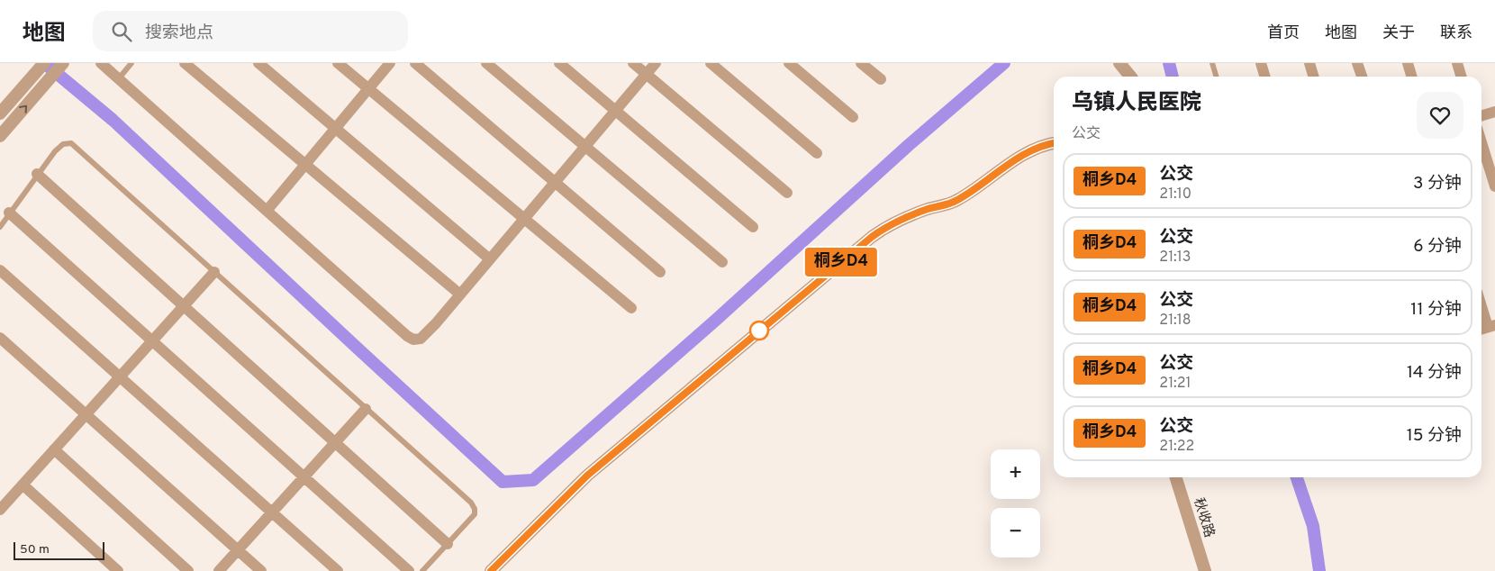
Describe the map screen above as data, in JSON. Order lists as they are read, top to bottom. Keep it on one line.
{"streets":{"street":["秋收路"]},"lines":["bus line 桐乡D4"],"scale_bar":"50 m","page":{"header":"地图","search":"搜索地点","nav":["首页","地图","关于","联系"],"on_map":"桐乡D4","heading":["乌镇人民医院","公交"],"list":[{"mark":"桐乡D4","name":"公交","note":"21:10","value":"3 分钟"},{"mark":"桐乡D4","name":"公交","note":"21:13","value":"6 分钟"},{"mark":"桐乡D4","name":"公交","note":"21:18","value":"11 分钟"},{"mark":"桐乡D4","name":"公交","note":"21:21","value":"14 分钟"},{"mark":"桐乡D4","name":"公交","note":"21:22","value":"15 分钟"}],"map_buttons":["+","−"],"scale":"50 m"}}
